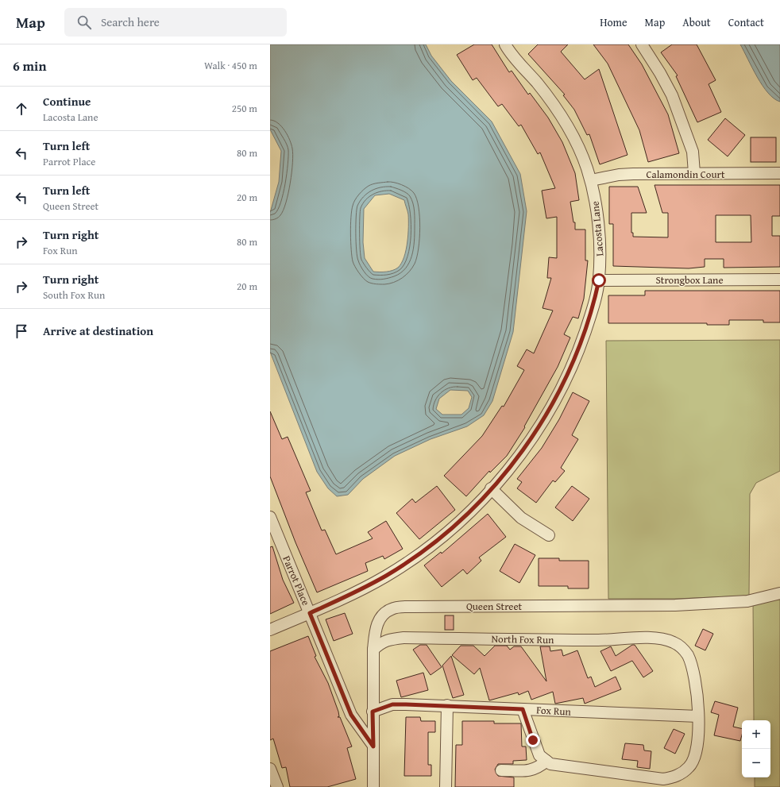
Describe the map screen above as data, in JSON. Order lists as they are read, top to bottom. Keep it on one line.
{"streets":{"street":["Calamondin Court","Lacosta Lane","Strongbox Lane","Parrot Place","Queen Street","North Fox Run","Fox Run"]},"crossings":[["Calamondin Court","Lacosta Lane"],["Lacosta Lane","Strongbox Lane"],["Lacosta Lane","Parrot Place"],["Parrot Place","Queen Street"],["Queen Street","North Fox Run"],["Queen Street","Fox Run"],["North Fox Run","Fox Run"]],"page":{"header":"Map","search":"Search here","nav":["Home","Map","About","Contact"],"heading":["6 min","Walk · 450 m"],"list":[["Continue","Lacosta Lane","250 m"],["Turn left","Parrot Place","80 m"],["Turn left","Queen Street","20 m"],["Turn right","Fox Run","80 m"],["Turn right","South Fox Run","20 m"],"Arrive at destination"],"map_buttons":["+","−"]}}
